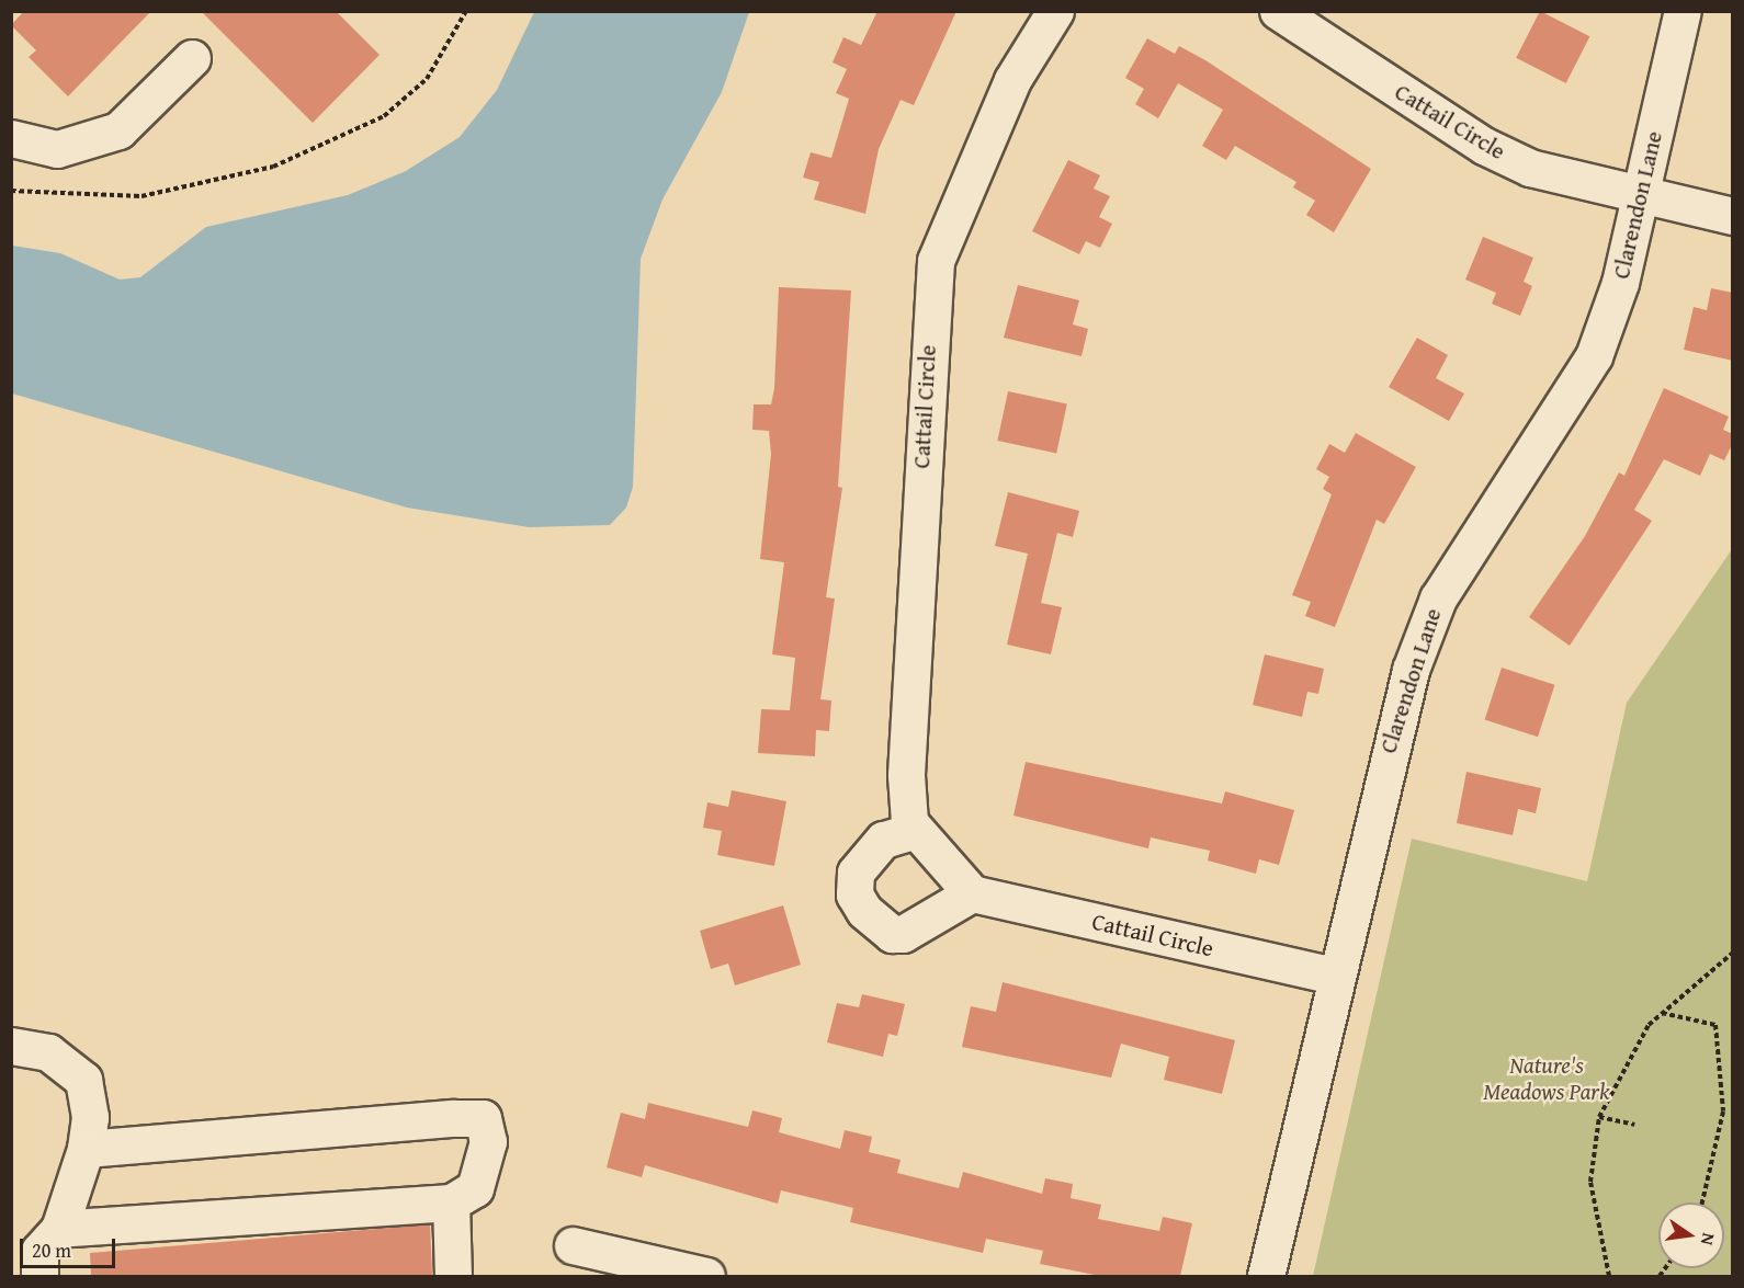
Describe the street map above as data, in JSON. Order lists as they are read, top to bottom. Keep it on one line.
{"streets":{"street":["Cattail Circle","Clarendon Lane"]},"crossings":[["Cattail Circle","Clarendon Lane"]],"parks":["Nature's Meadows Park"],"scale_bar":"20 m","north":"right"}
